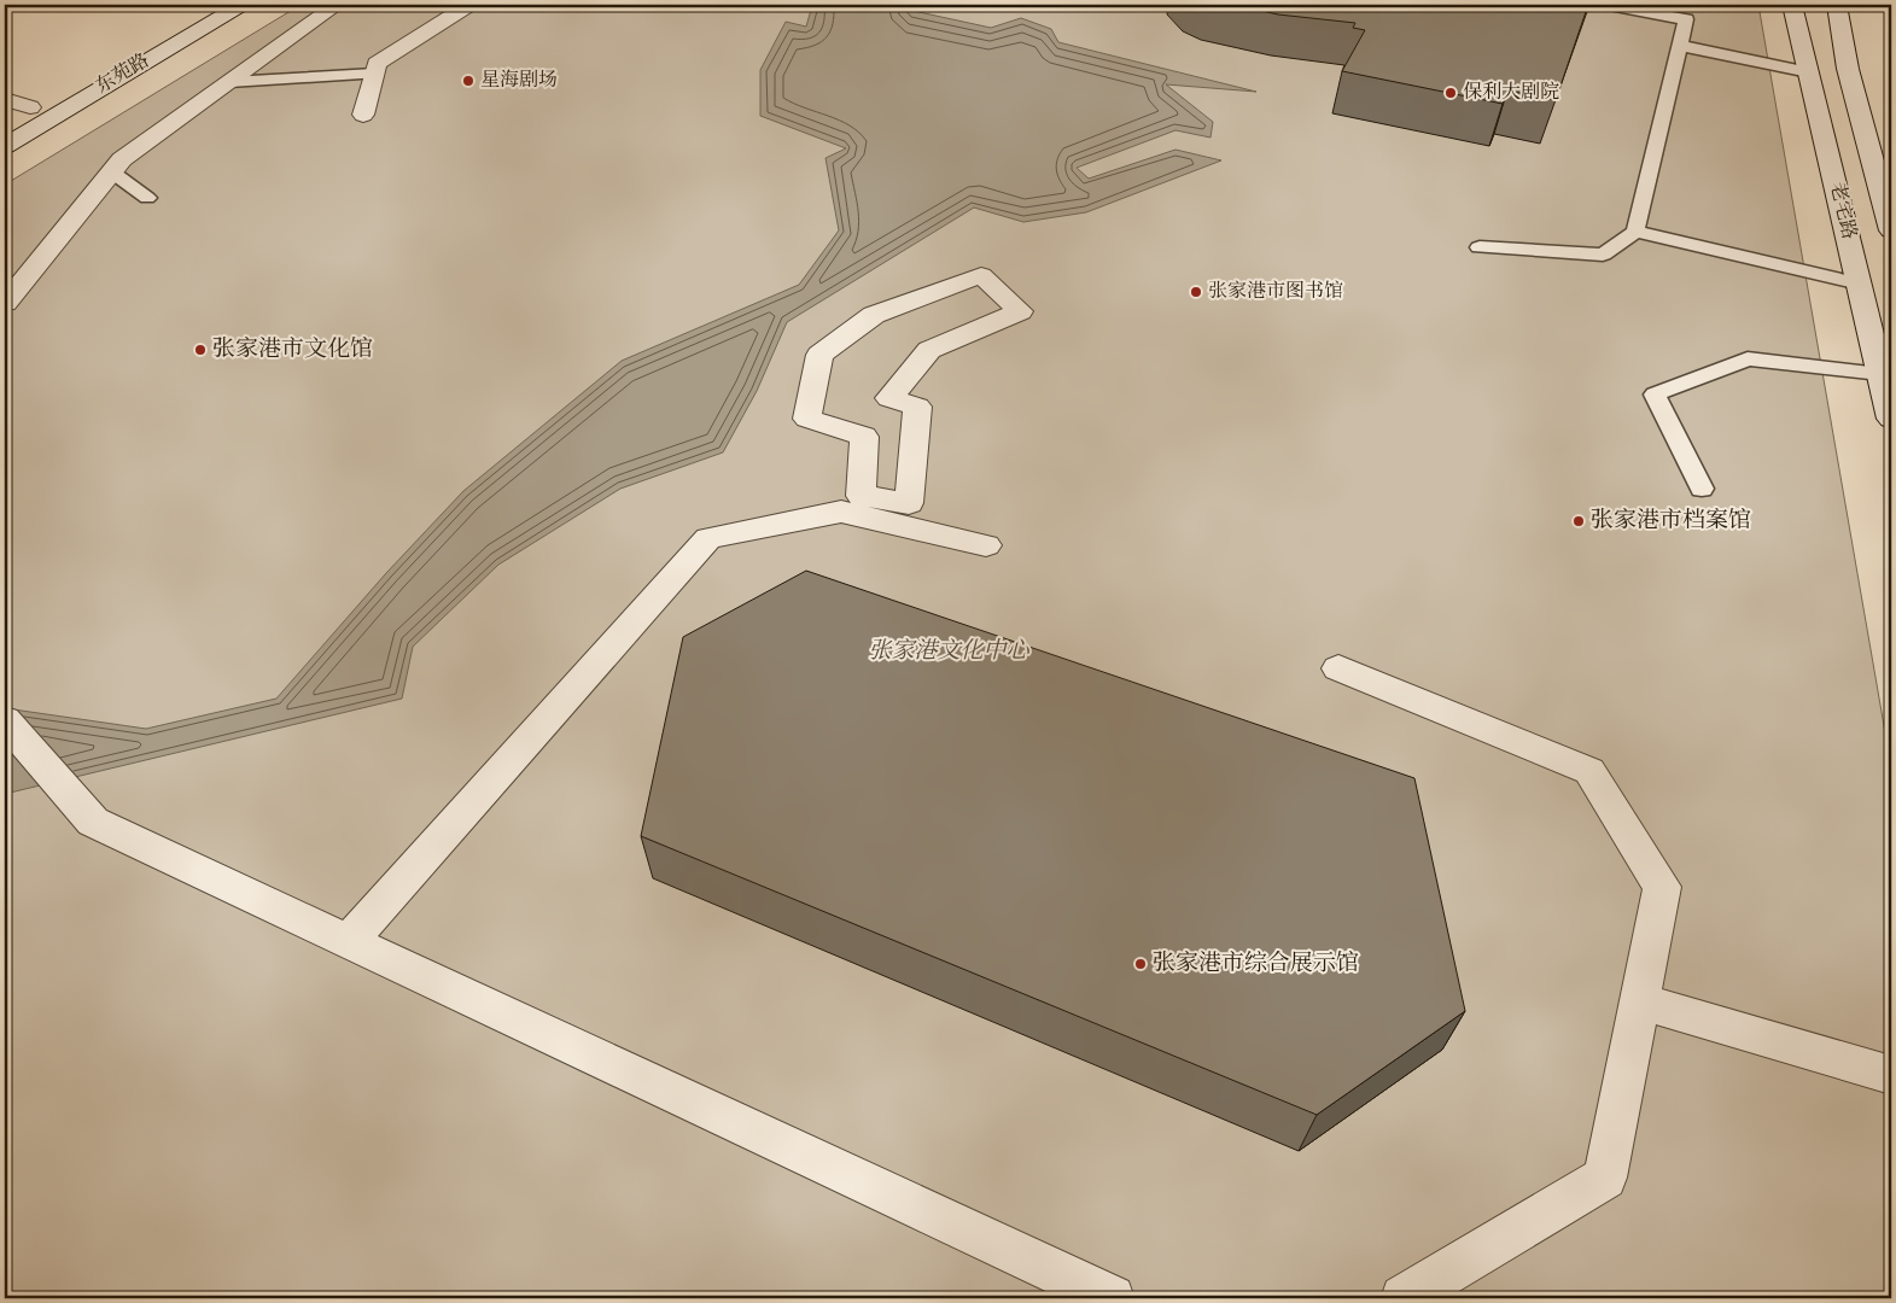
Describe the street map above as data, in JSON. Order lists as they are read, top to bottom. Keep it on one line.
{"streets":{"street":["东苑路","老宅路"]},"parks":["张家港文化中心"],"places":["星海剧场","保利大剧院","张家港市图书馆","张家港市文化馆","张家港市档案馆","张家港市综合展示馆"]}
